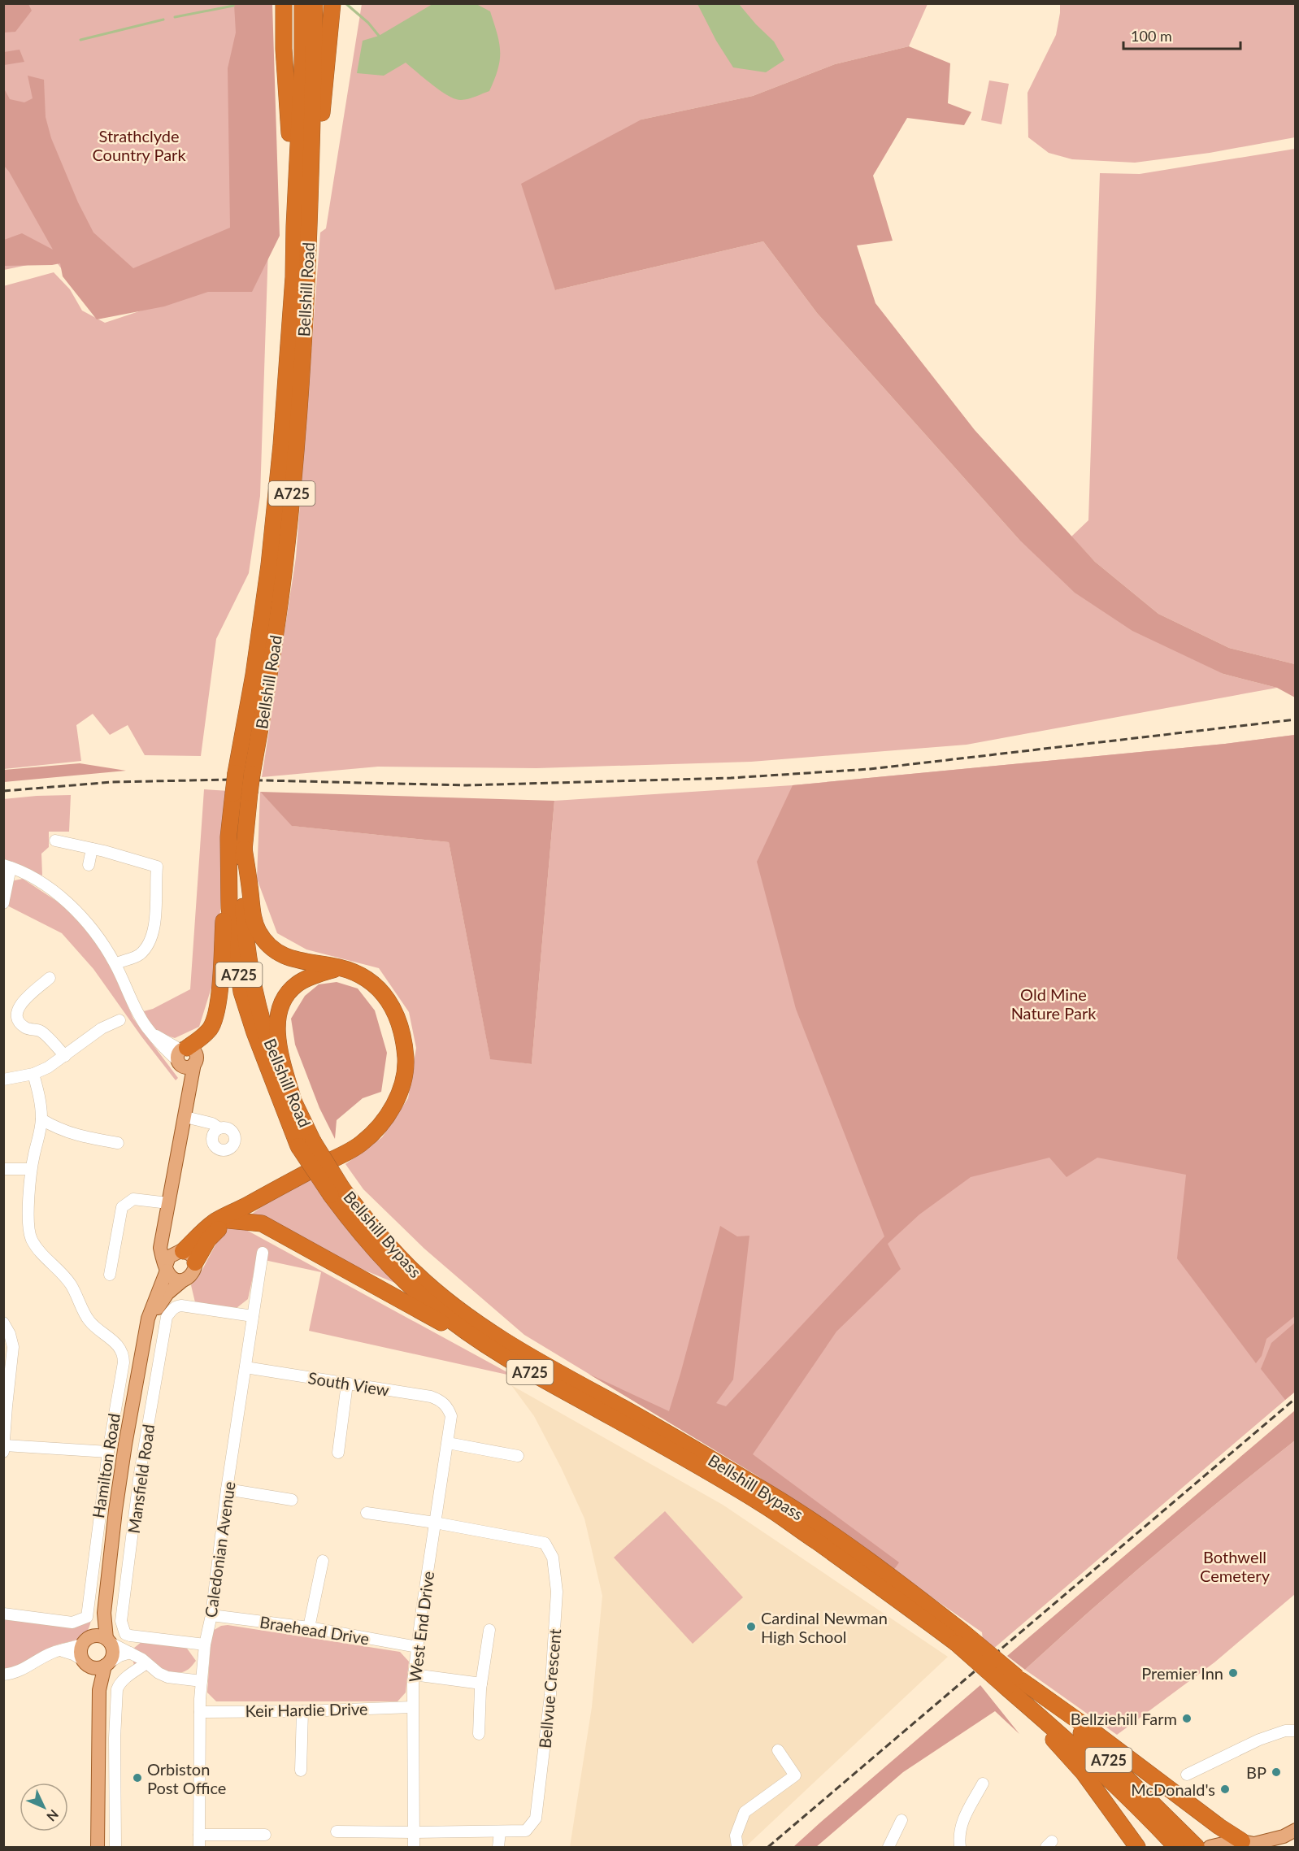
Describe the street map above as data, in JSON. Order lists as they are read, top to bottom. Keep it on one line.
{"streets":{"highway":["Bellshill Road","A725","Bellshill Bypass"],"main road":["Hamilton Road"],"street":["South View","Mansfield Road","Caledonian Avenue","West End Drive","Braehead Drive","Bellvue Crescent","Keir Hardie Drive"]},"crossings":[["Bellshill Road","A725"],["Bellshill Road","Bellshill Bypass"],["South View","Caledonian Avenue"],["South View","West End Drive"],["Mansfield Road","Caledonian Avenue"],["Caledonian Avenue","Braehead Drive"],["Caledonian Avenue","Keir Hardie Drive"],["West End Drive","Braehead Drive"],["West End Drive","Bellvue Crescent"],["West End Drive","Keir Hardie Drive"]],"parks":["Strathclyde Country Park","Old Mine Nature Park","Bothwell Cemetery"],"places":["Cardinal Newman High School","Premier Inn","Bellziehill Farm","BP","Orbiston Post Office","McDonald's"],"scale_bar":"100 m","north":"bottom right"}
